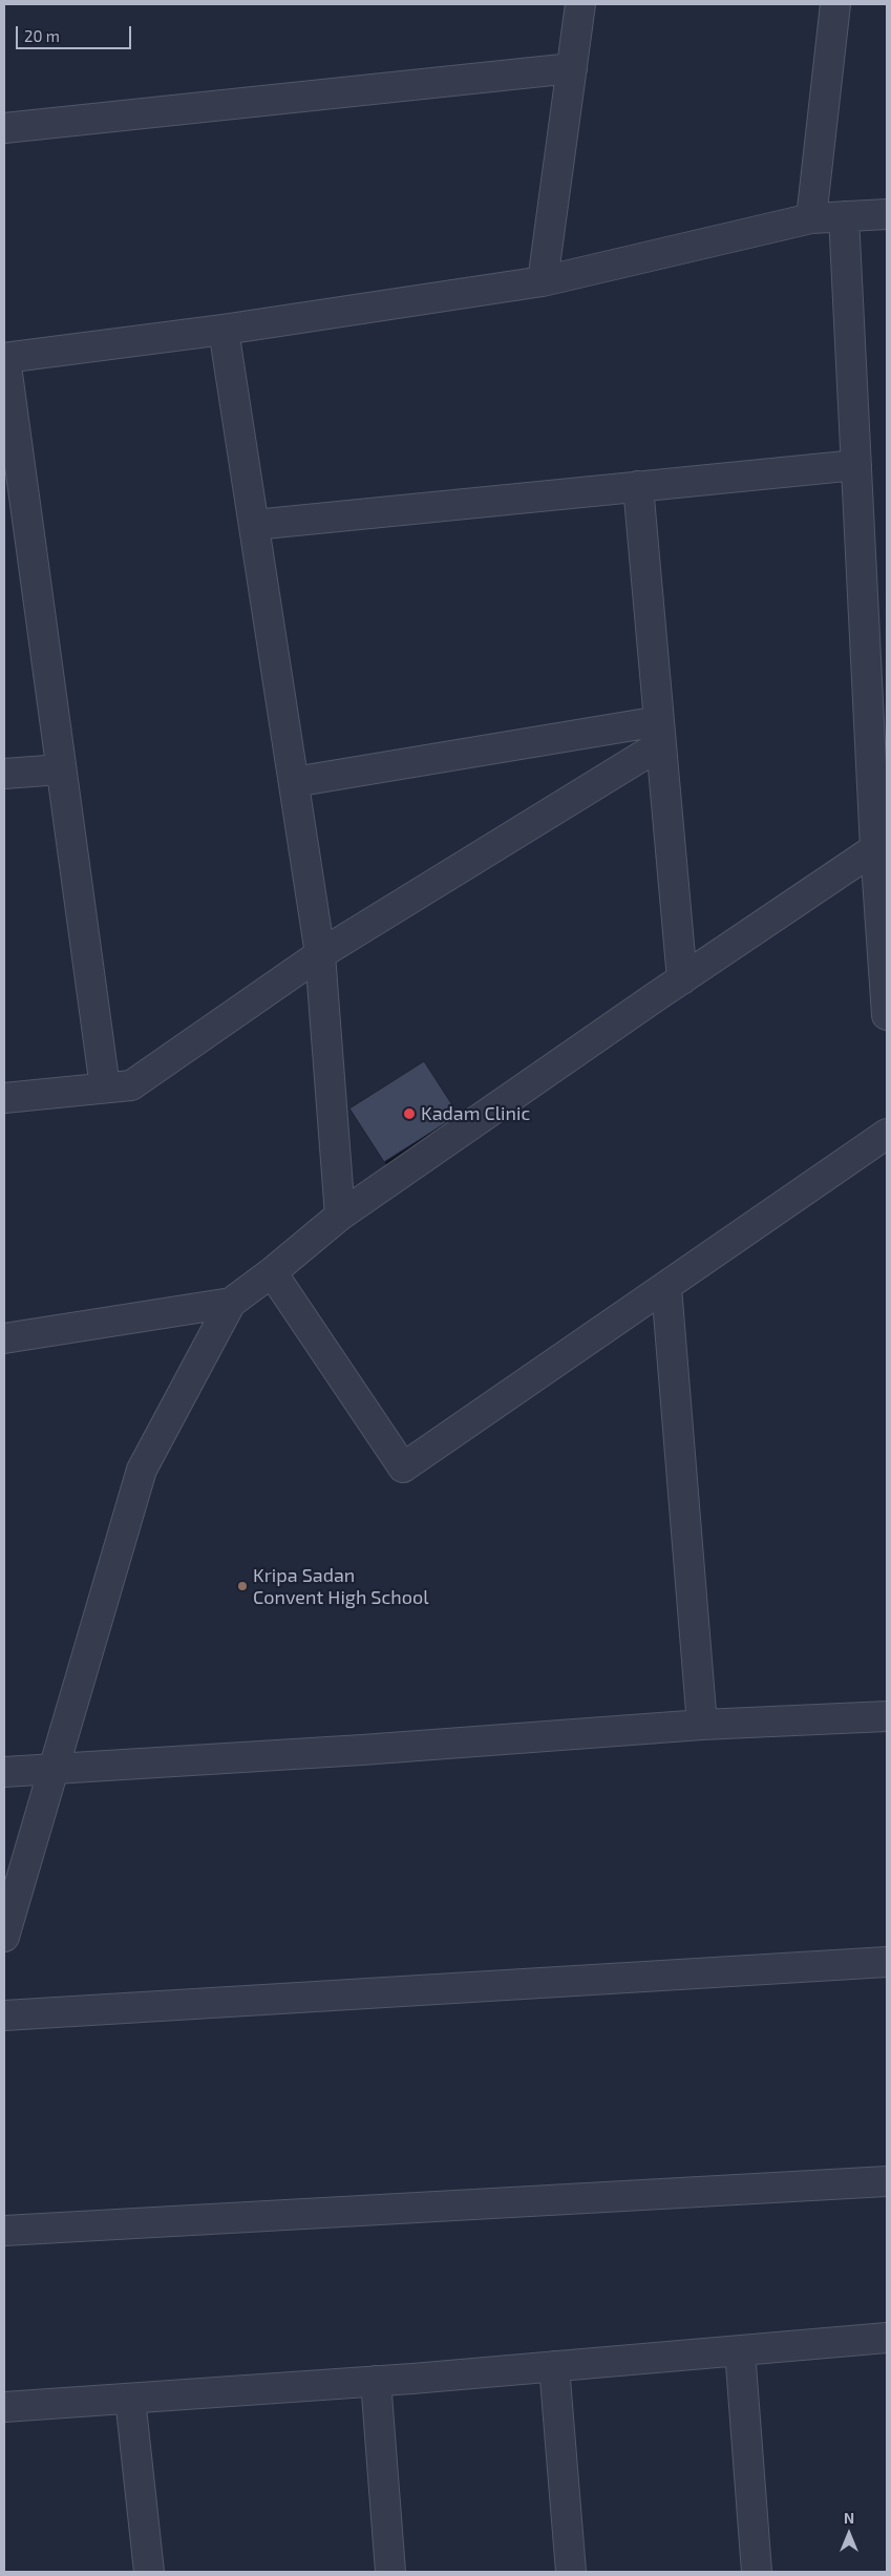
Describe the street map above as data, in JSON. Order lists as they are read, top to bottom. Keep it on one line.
{"places":["Kadam Clinic","Kripa Sadan Convent High School"],"scale_bar":"20 m","north":"top"}
